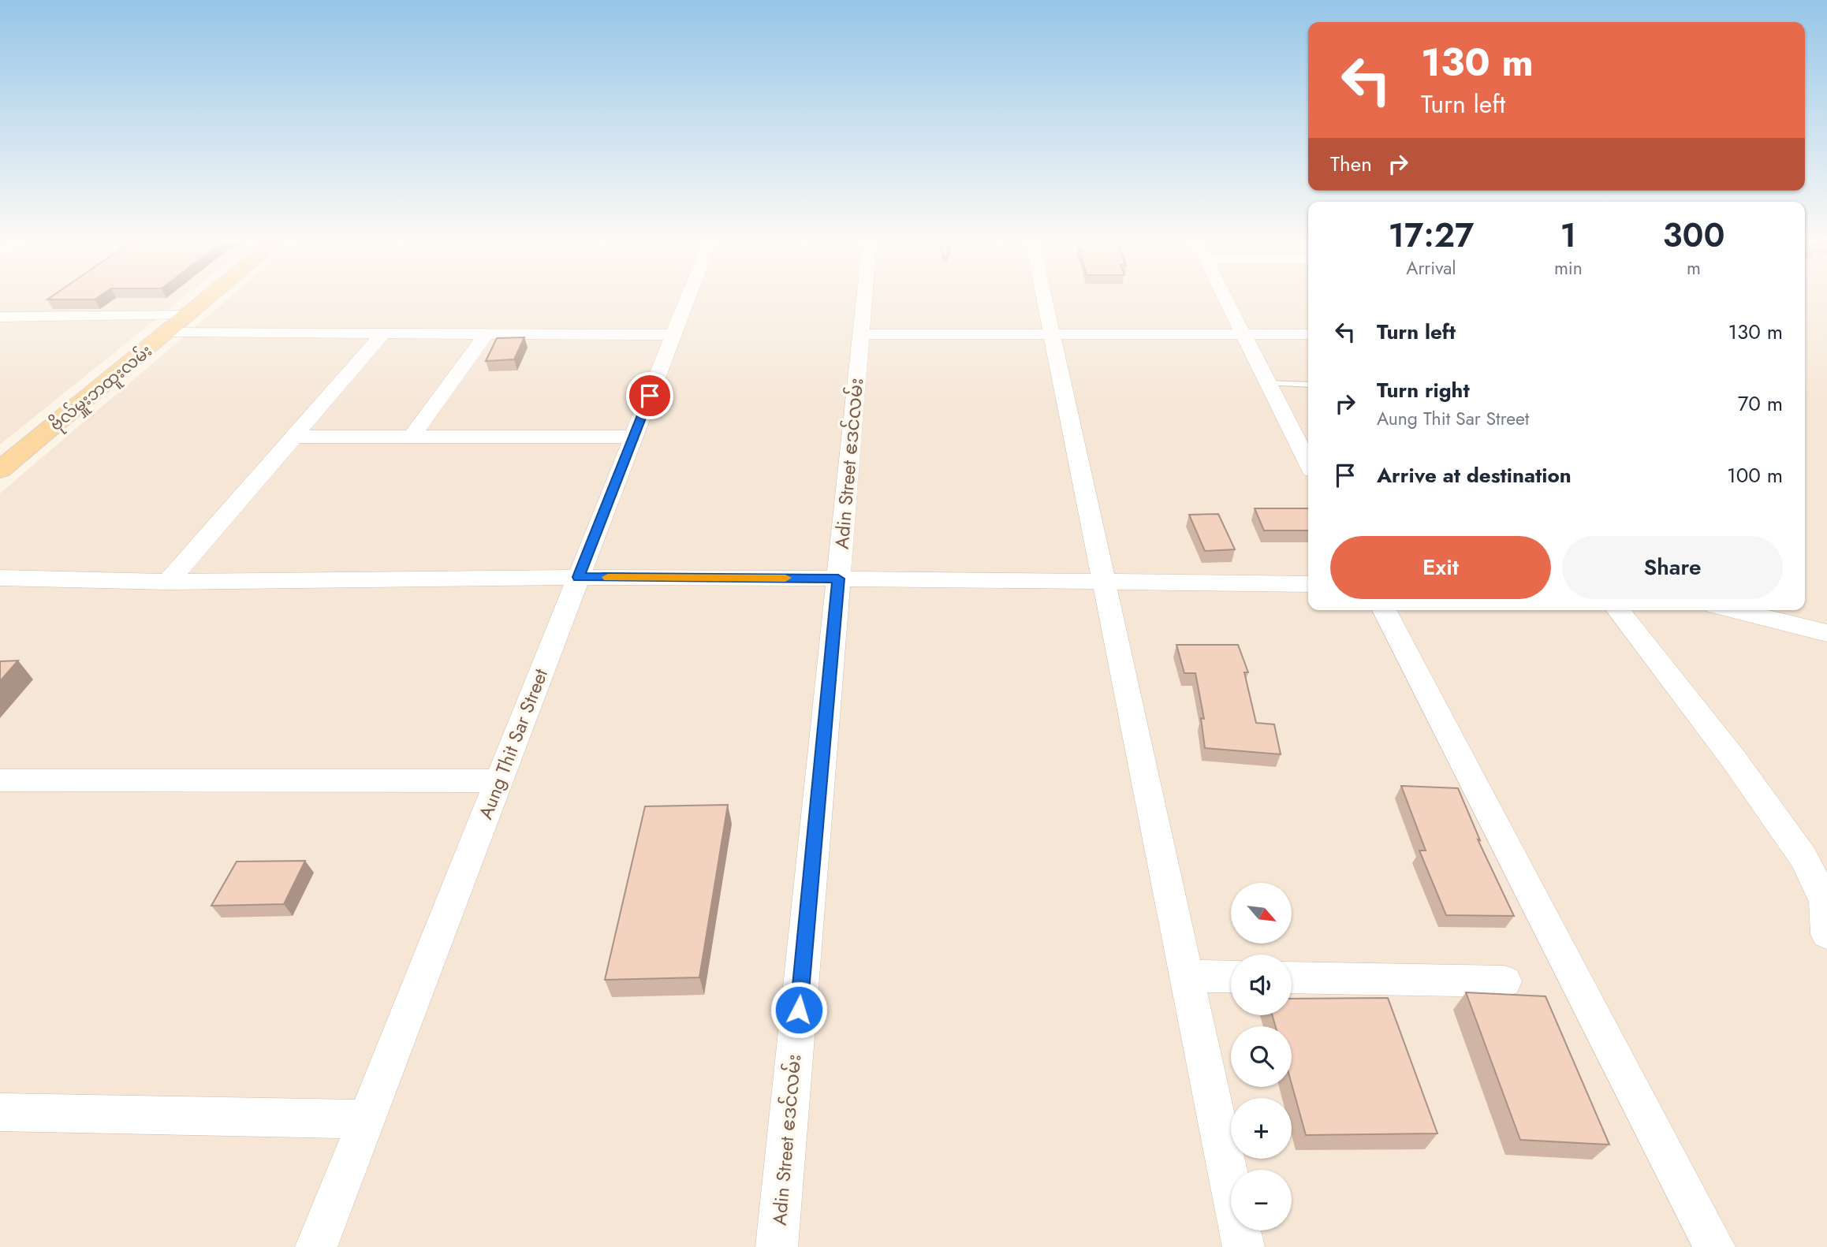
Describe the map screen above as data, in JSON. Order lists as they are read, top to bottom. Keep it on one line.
{"streets":{"main road":["ဗိုလ်မှူးဘထူးလမ်း"],"street":["Adin Street ဧဒင်လမ်း","Aung Thit Sar Street"]},"north":"bottom right","page":{"turn":["130 m","Turn left"],"then":"Then","eta":["17:27","Arrival","1","min","300","m"],"list":[{"name":"Turn left","value":"130 m"},{"name":"Turn right","note":"Aung Thit Sar Street","value":"70 m"},{"name":"Arrive at destination","value":"100 m"}],"buttons":["Exit","Share"],"map_buttons":["+","−"]}}
